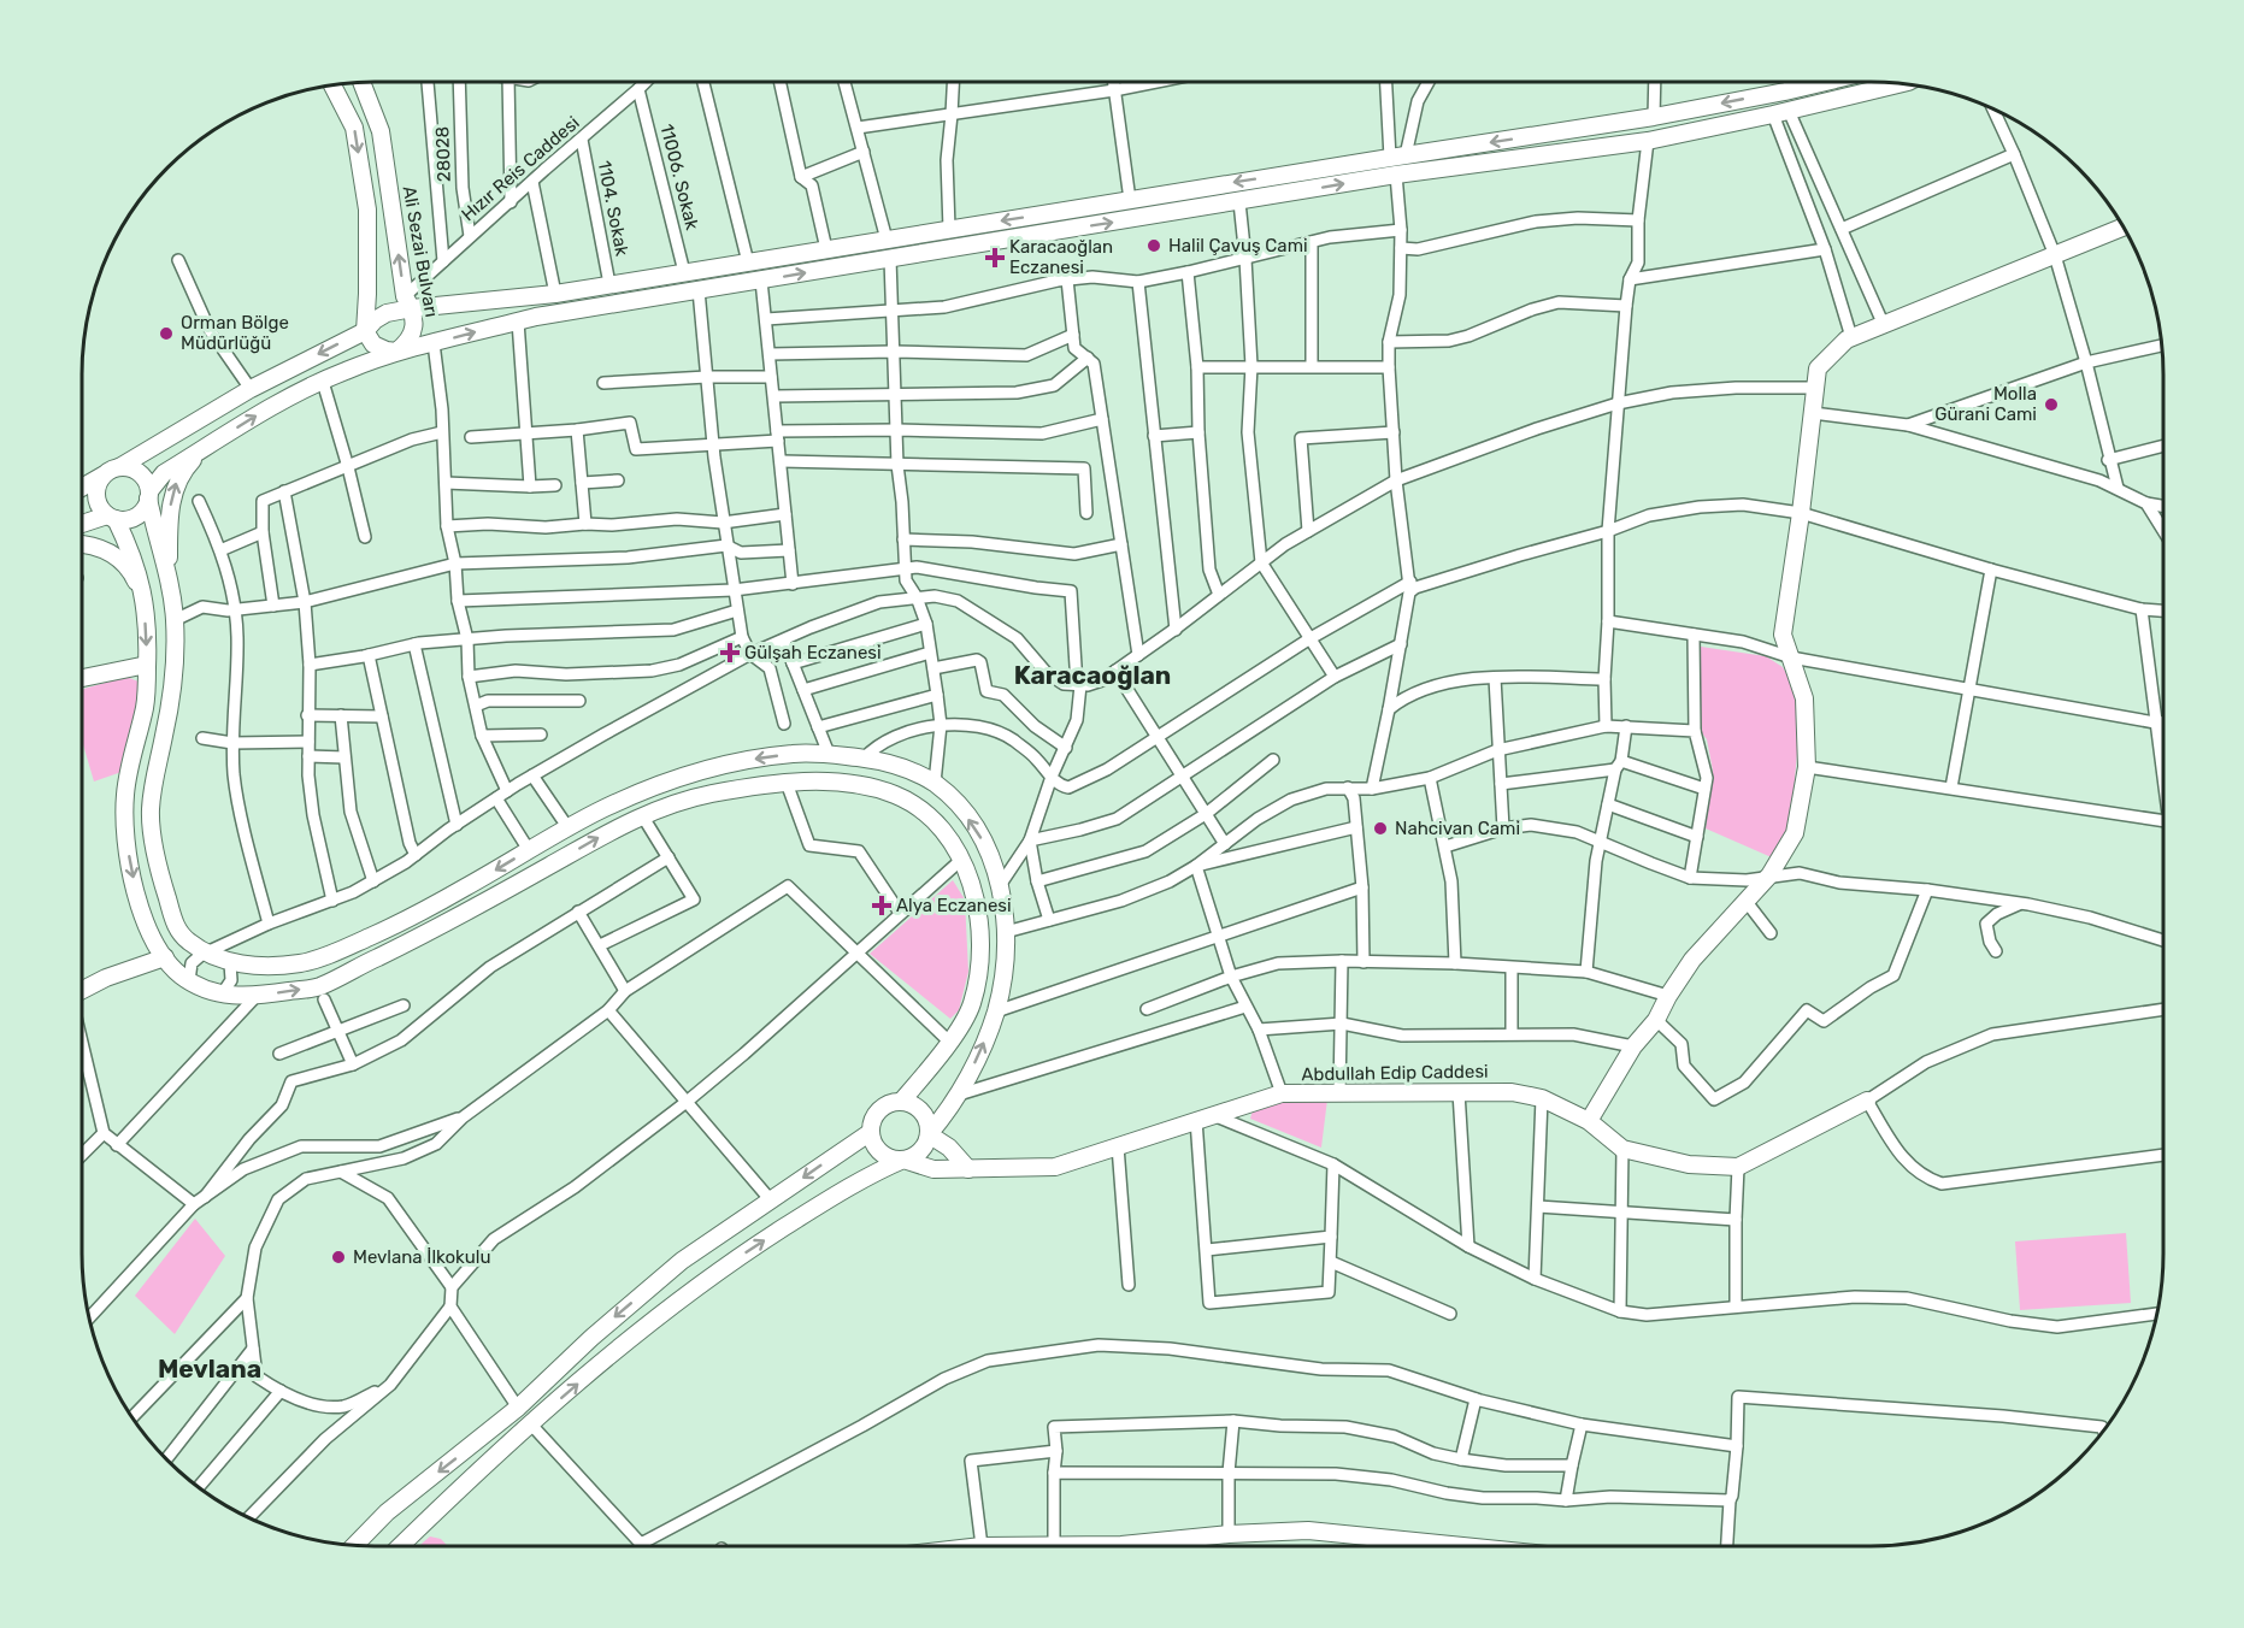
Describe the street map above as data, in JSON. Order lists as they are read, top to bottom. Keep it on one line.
{"streets":{"main road":["Ali Sezai Bulvarı","Abdullah Edip Caddesi"],"street":["28028","Hızır Reis Caddesi","11006. Sokak","1104. Sokak"]},"crossings":[["28028","Hızır Reis Caddesi"],["Hızır Reis Caddesi","11006. Sokak"],["Hızır Reis Caddesi","1104. Sokak"],["Hızır Reis Caddesi","Ali Sezai Bulvarı"]],"districts":["Karacaoğlan","Mevlana"],"places":{"other":["Halil Çavuş Cami","Orman Bölge Müdürlüğü","Molla Gürani Cami","Nahcivan Cami","Mevlana İlkokulu"],"health":["Karacaoğlan Eczanesi","Gülşah Eczanesi","Alya Eczanesi"]}}
